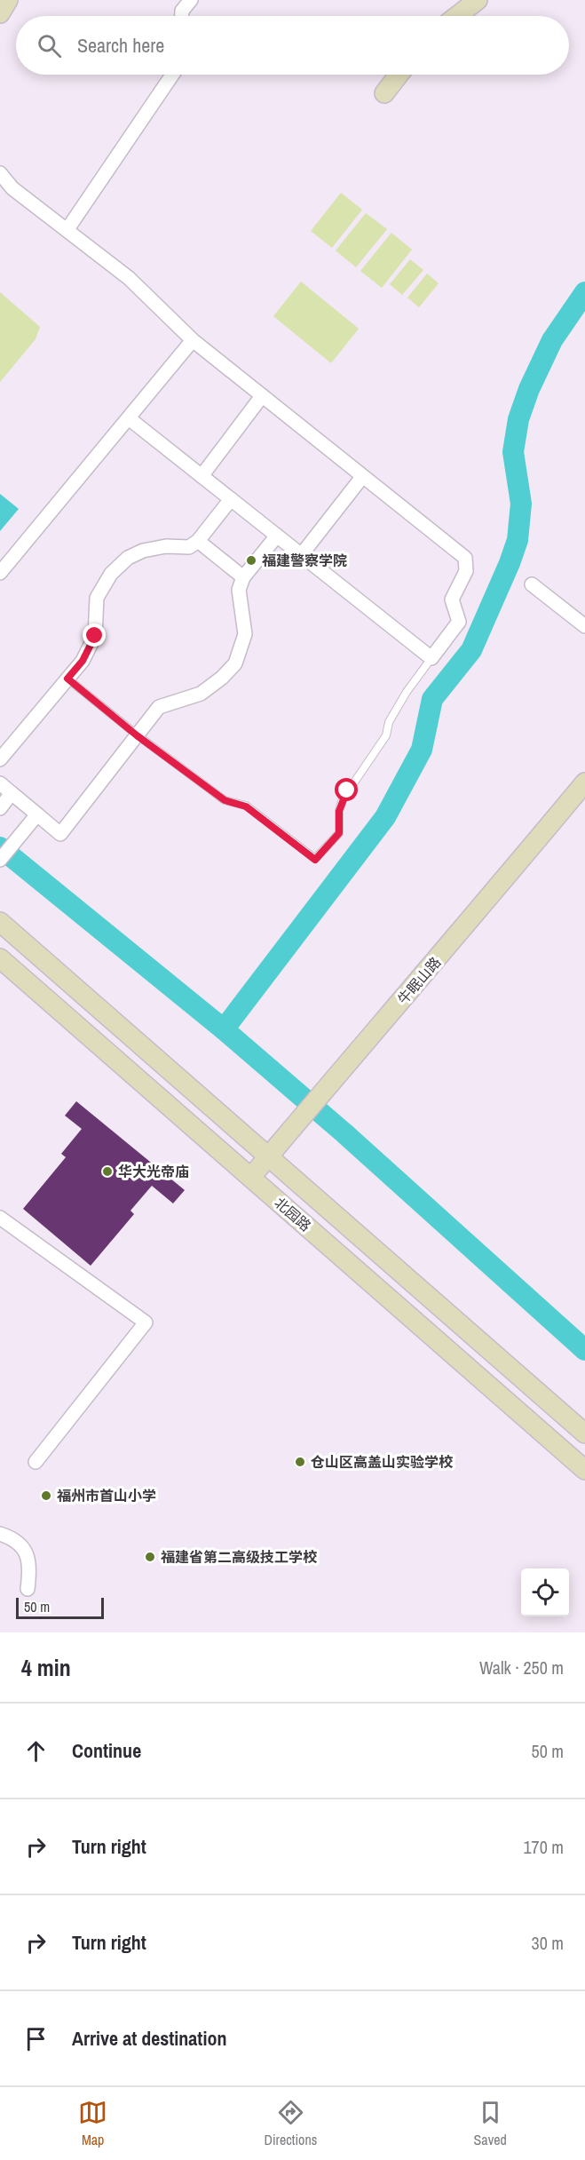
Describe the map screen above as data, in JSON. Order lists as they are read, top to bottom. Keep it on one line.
{"streets":{"main road":["牛眠山路","北园路"]},"crossings":[["牛眠山路","北园路"]],"places":["福建警察学院","华大光帝庙","仓山区高盖山实验学校","福州市首山小学","福建省第二高级技工学校"],"scale_bar":"50 m","page":{"search":"Search here","scale":"50 m","heading":["4 min","Walk · 250 m"],"list":[["Continue","50 m"],["Turn right","170 m"],["Turn right","30 m"],"Arrive at destination"],"nav":["Map","Directions","Saved"]}}
